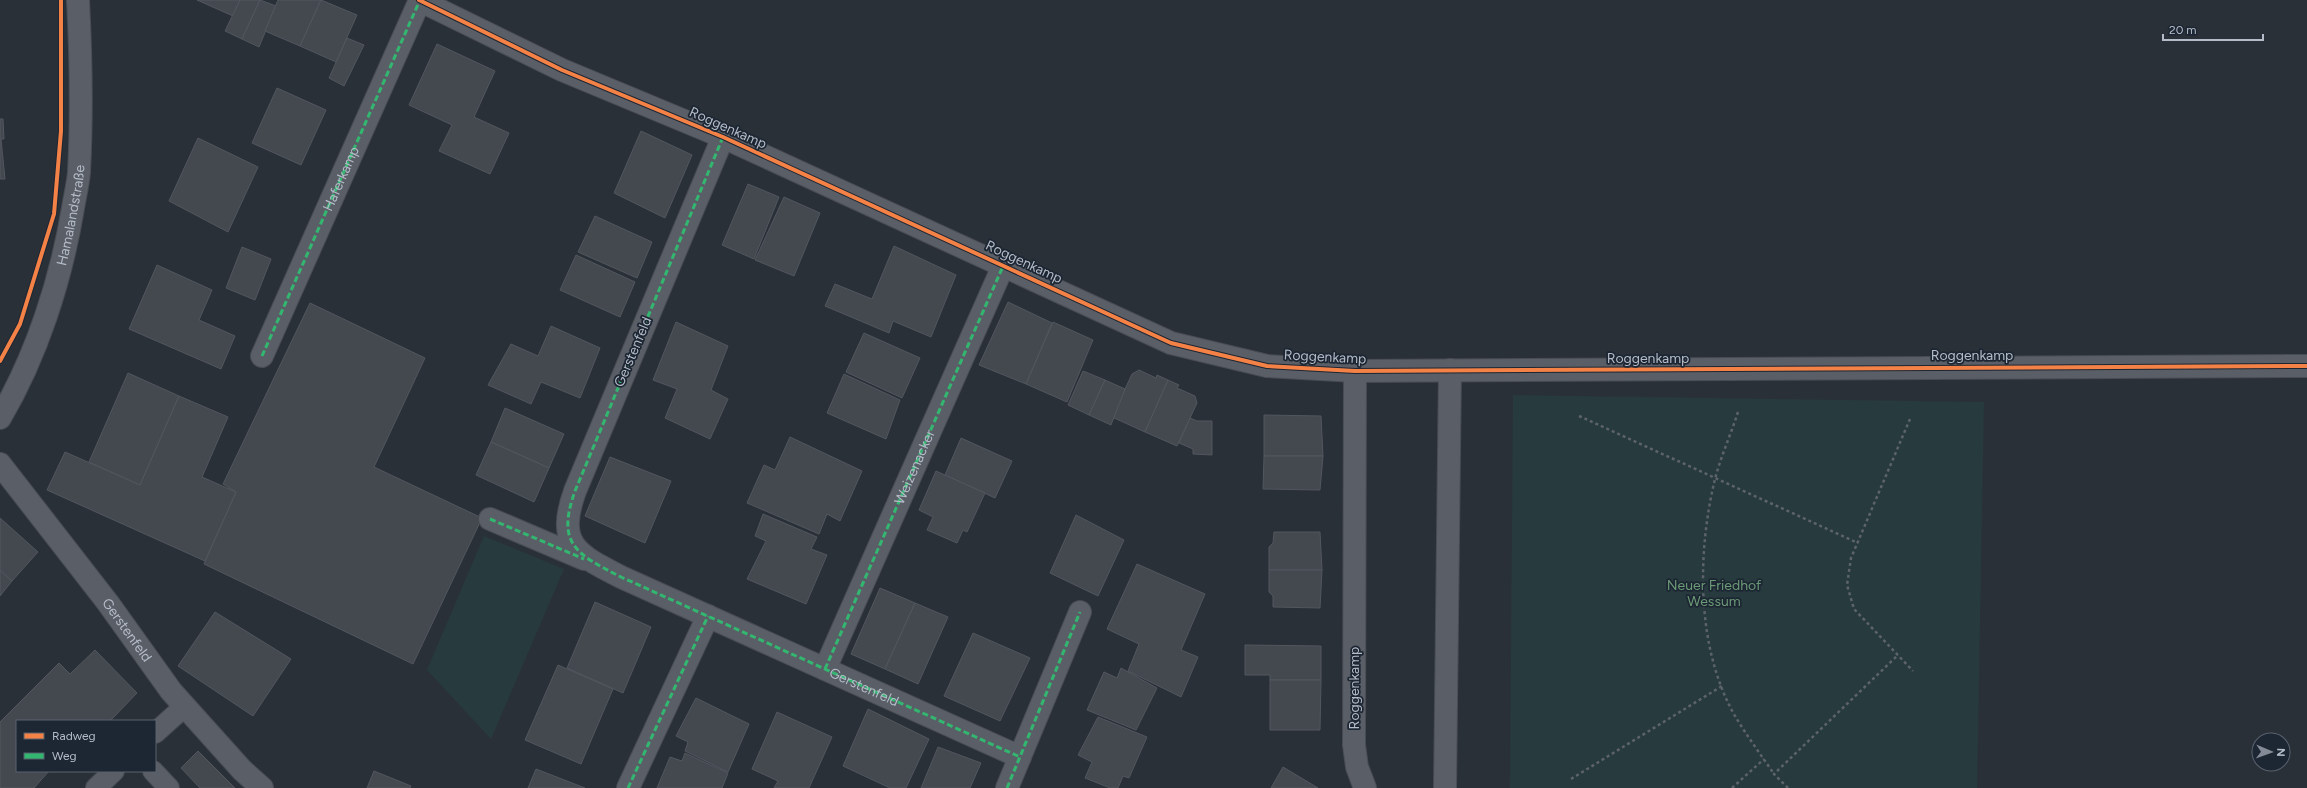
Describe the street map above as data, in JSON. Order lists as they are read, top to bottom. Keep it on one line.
{"streets":{"street":["Roggenkamp","Haferkamp","Hamalandstraße","Gerstenfeld","Weizenacker"]},"crossings":[["Roggenkamp","Haferkamp"],["Roggenkamp","Gerstenfeld"],["Roggenkamp","Weizenacker"],["Gerstenfeld","Weizenacker"]],"parks":["Neuer Friedhof Wessum"],"legend":["Radweg","Weg"],"scale_bar":"20 m","north":"right"}
